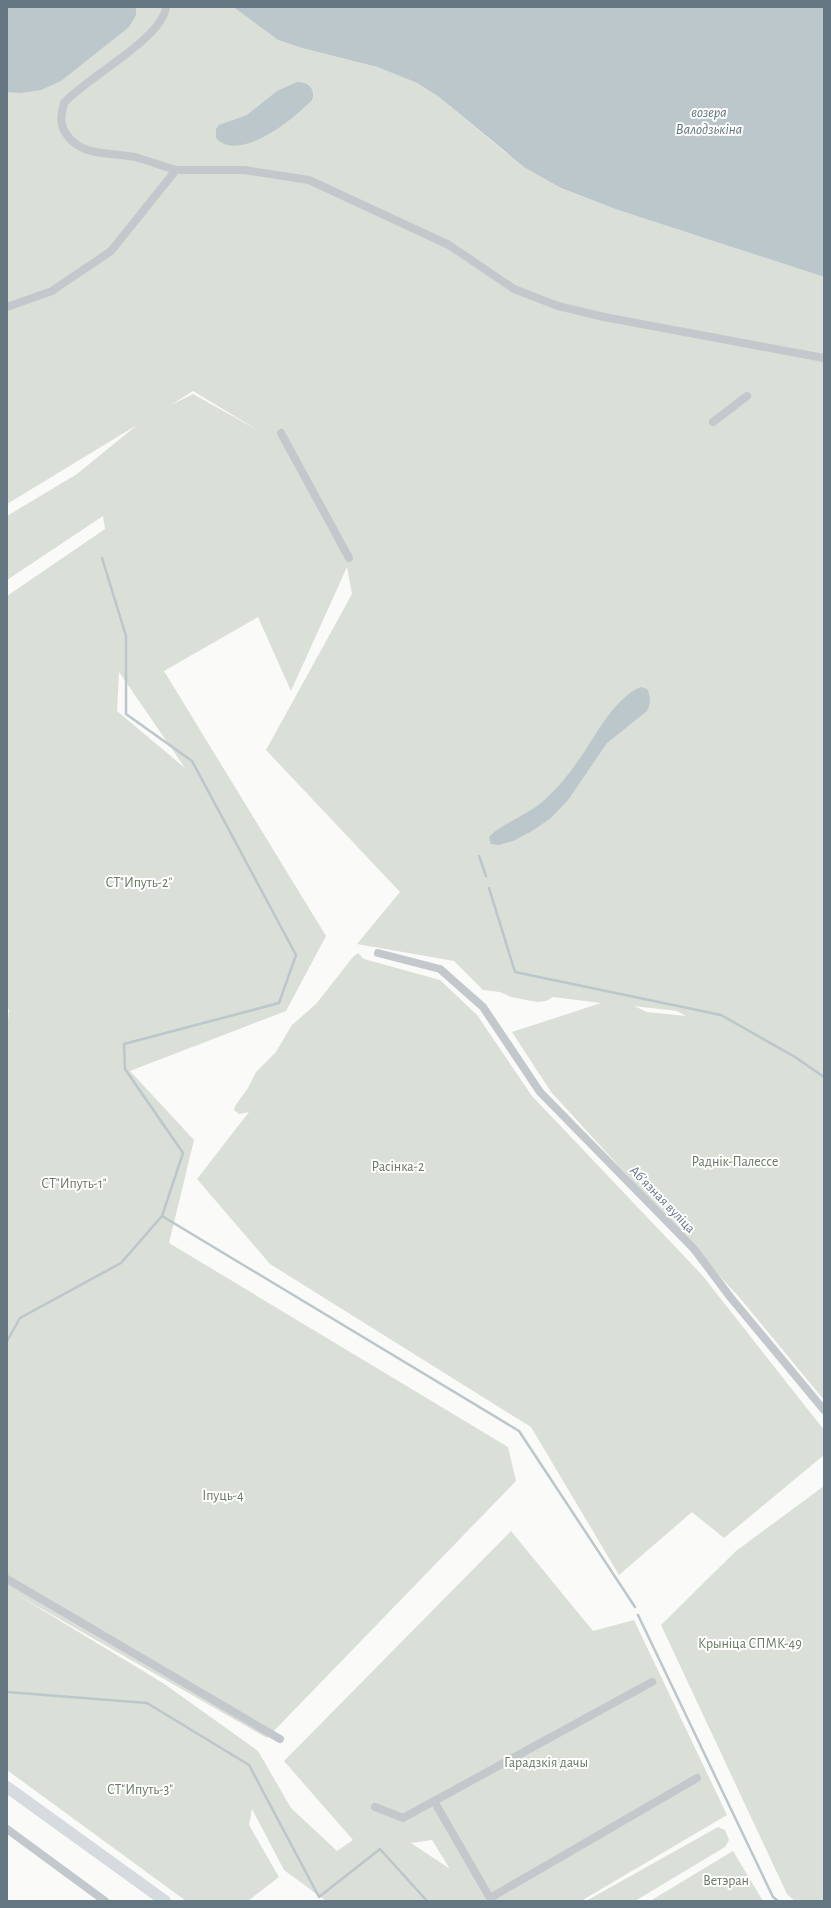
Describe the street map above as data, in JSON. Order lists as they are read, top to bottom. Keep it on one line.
{"streets":{"street":["Абʼязная вуліца"]},"water":["возера Валодзькіна"],"parks":["СТ\"Ипуть-2\"","Раднік-Палессе","Расінка-2","СТ\"Ипуть-1\"","Іпуць-4","Крыніца СПМК-49","Гарадзкія дачы","СТ\"Ипуть-3\"","Ветэран"]}
